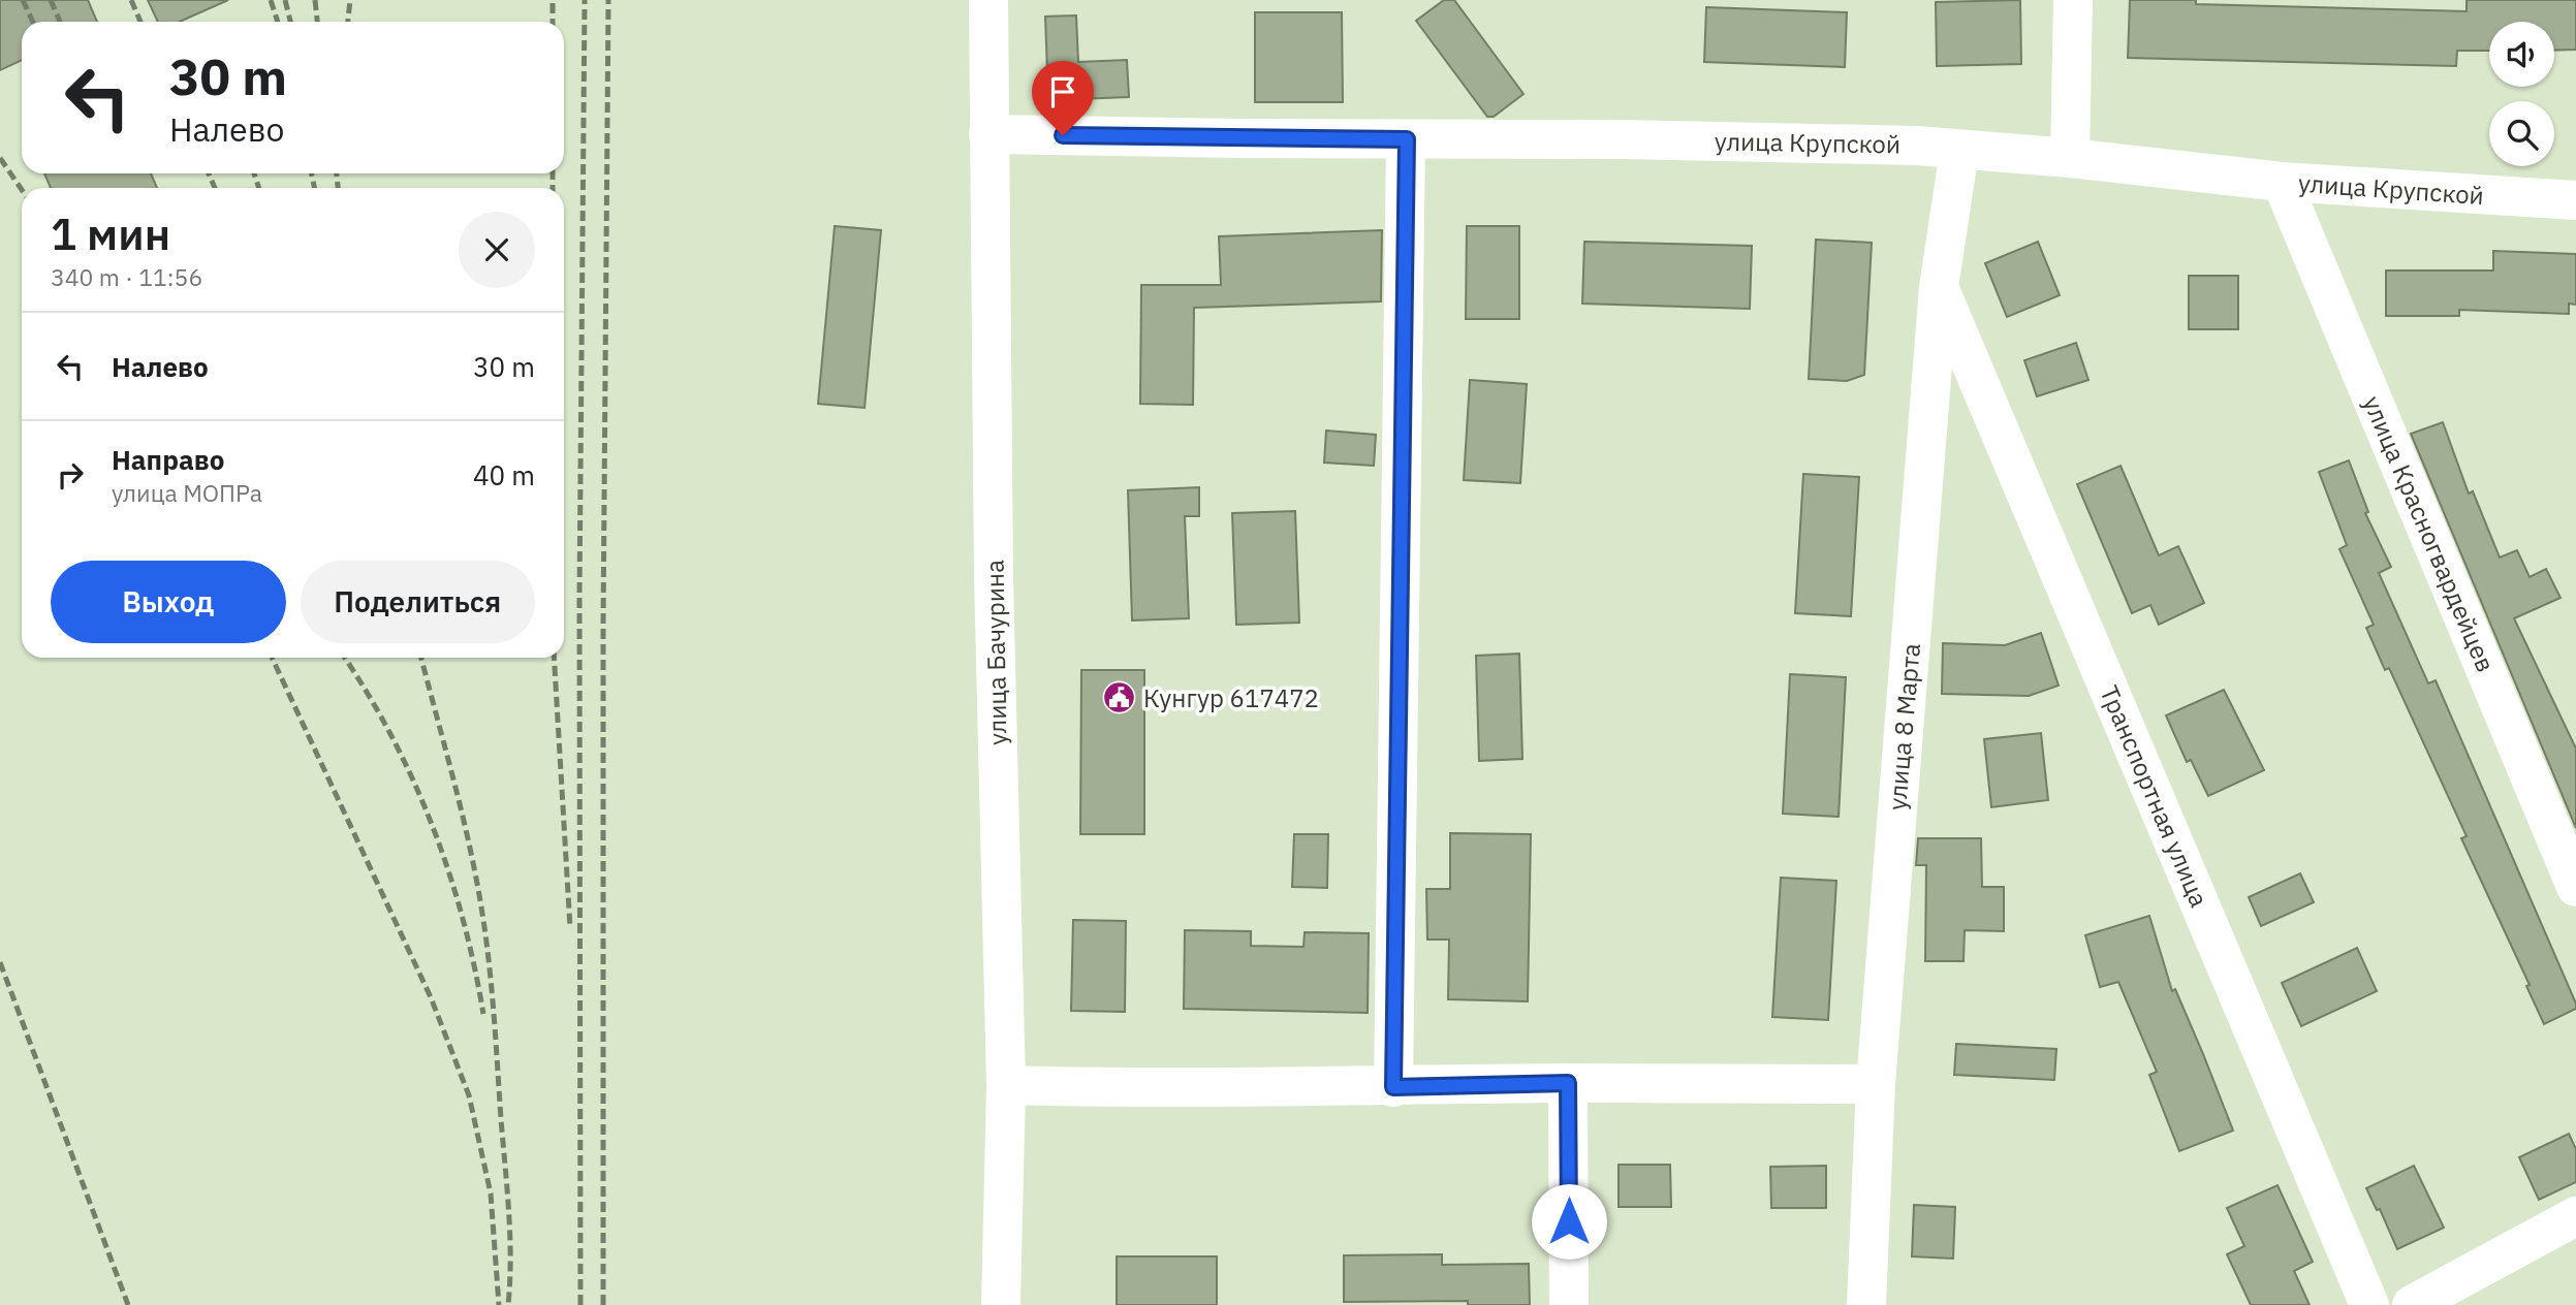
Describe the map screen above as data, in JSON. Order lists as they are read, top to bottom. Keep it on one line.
{"streets":{"street":["улица Крупской","улица Красногвардейцев","улица Бачурина","улица 8 Марта","Транспортная улица"]},"crossings":[["улица Крупской","улица Красногвардейцев"],["улица Крупской","улица Бачурина"],["улица Крупской","улица 8 Марта"],["улица 8 Марта","Транспортная улица"]],"places":{"public building":["Кунгур 617472"]},"page":{"turn":["30 m","Налево"],"heading":["1 мин","340 m · 11:56"],"list":[{"name":"Налево","value":"30 m"},{"name":"Направо","note":"улица МОПРа","value":"40 m"}],"buttons":["Выход","Поделиться"]}}
